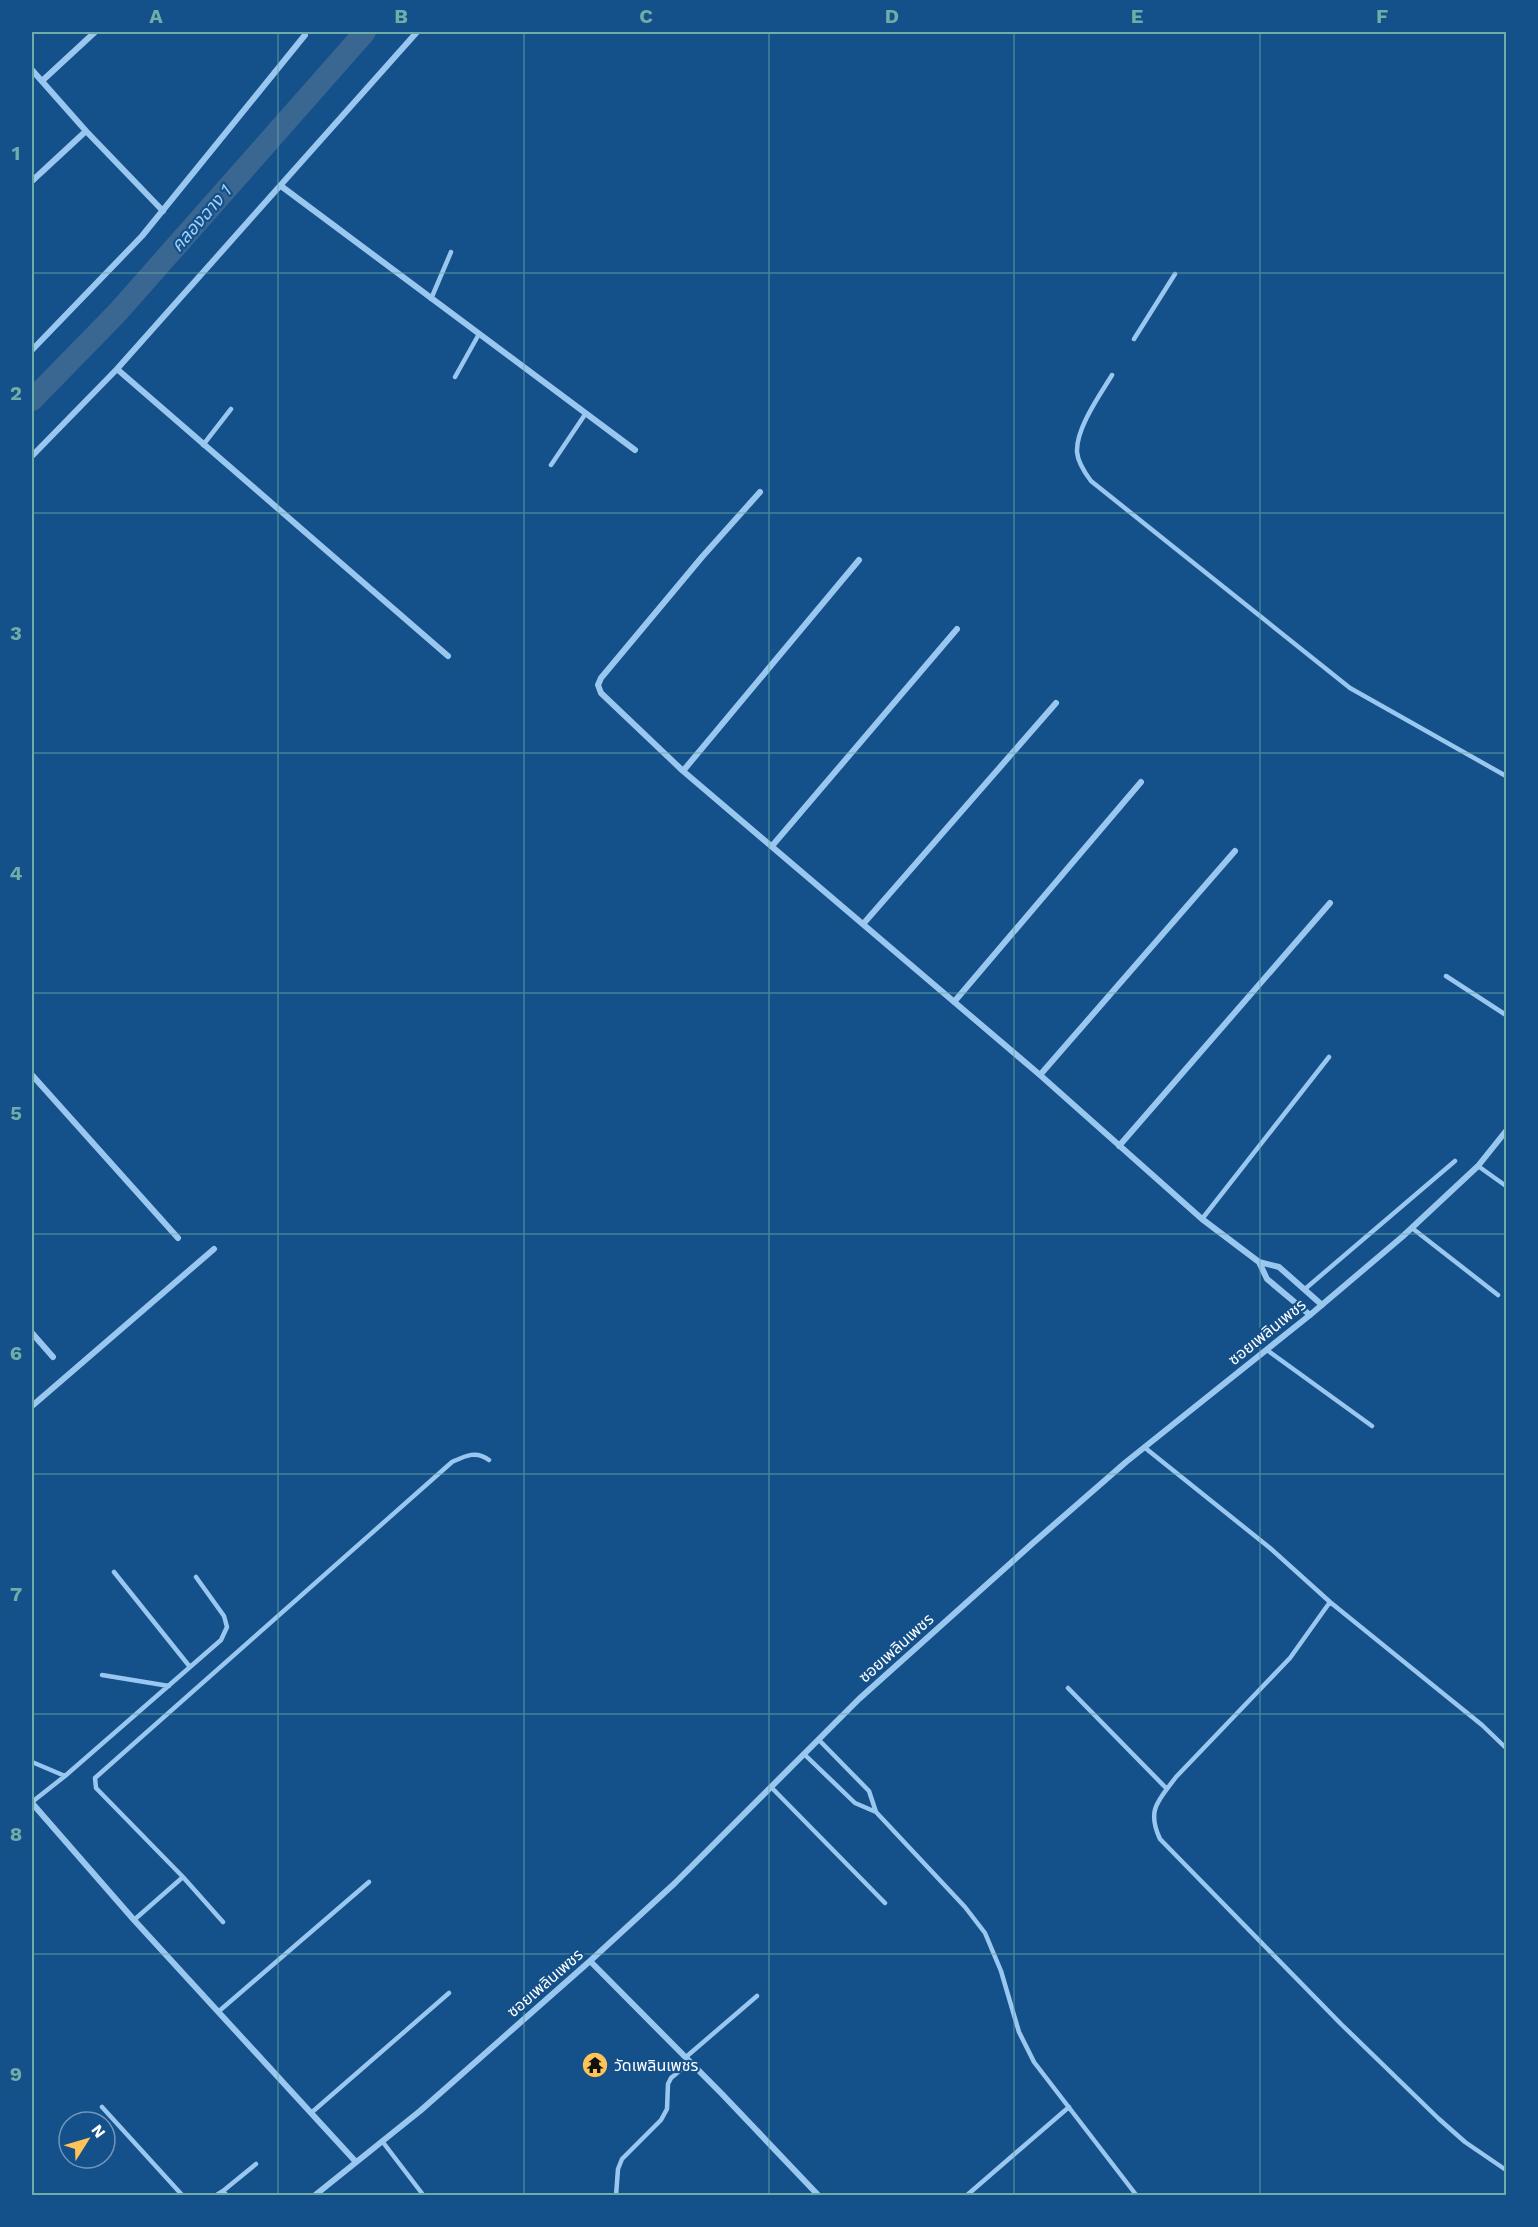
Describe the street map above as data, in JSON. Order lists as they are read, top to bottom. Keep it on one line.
{"streets":{"street":["ซอยเพลินเพชร"]},"water":["คลองฉาง 1"],"places":{"temple":["วัดเพลินเพชร"]},"north":"top right","grid":{"columns":["A","B","C","D","E","F"],"rows":["1","2","3","4","5","6","7","8","9"]}}
